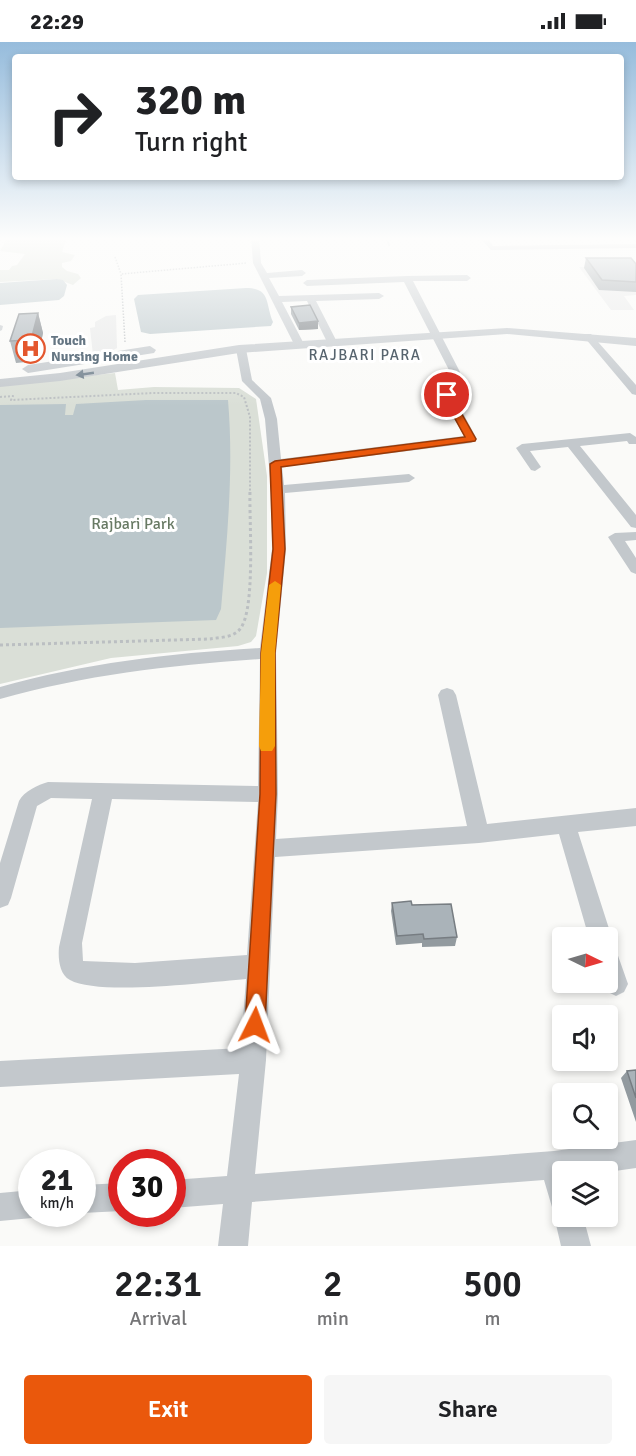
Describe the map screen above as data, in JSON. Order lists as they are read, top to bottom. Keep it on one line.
{"districts":["RAJBARI PARA"],"parks":["Rajbari Park"],"places":{"hospital":["Touch Nursing Home"]},"north":"right","page":{"status":"22:29","turn":["320 m","Turn right"],"speed":"21 km/h","limit":"30","eta":["22:31","Arrival","2","min","500","m"],"buttons":["Exit","Share"]}}
